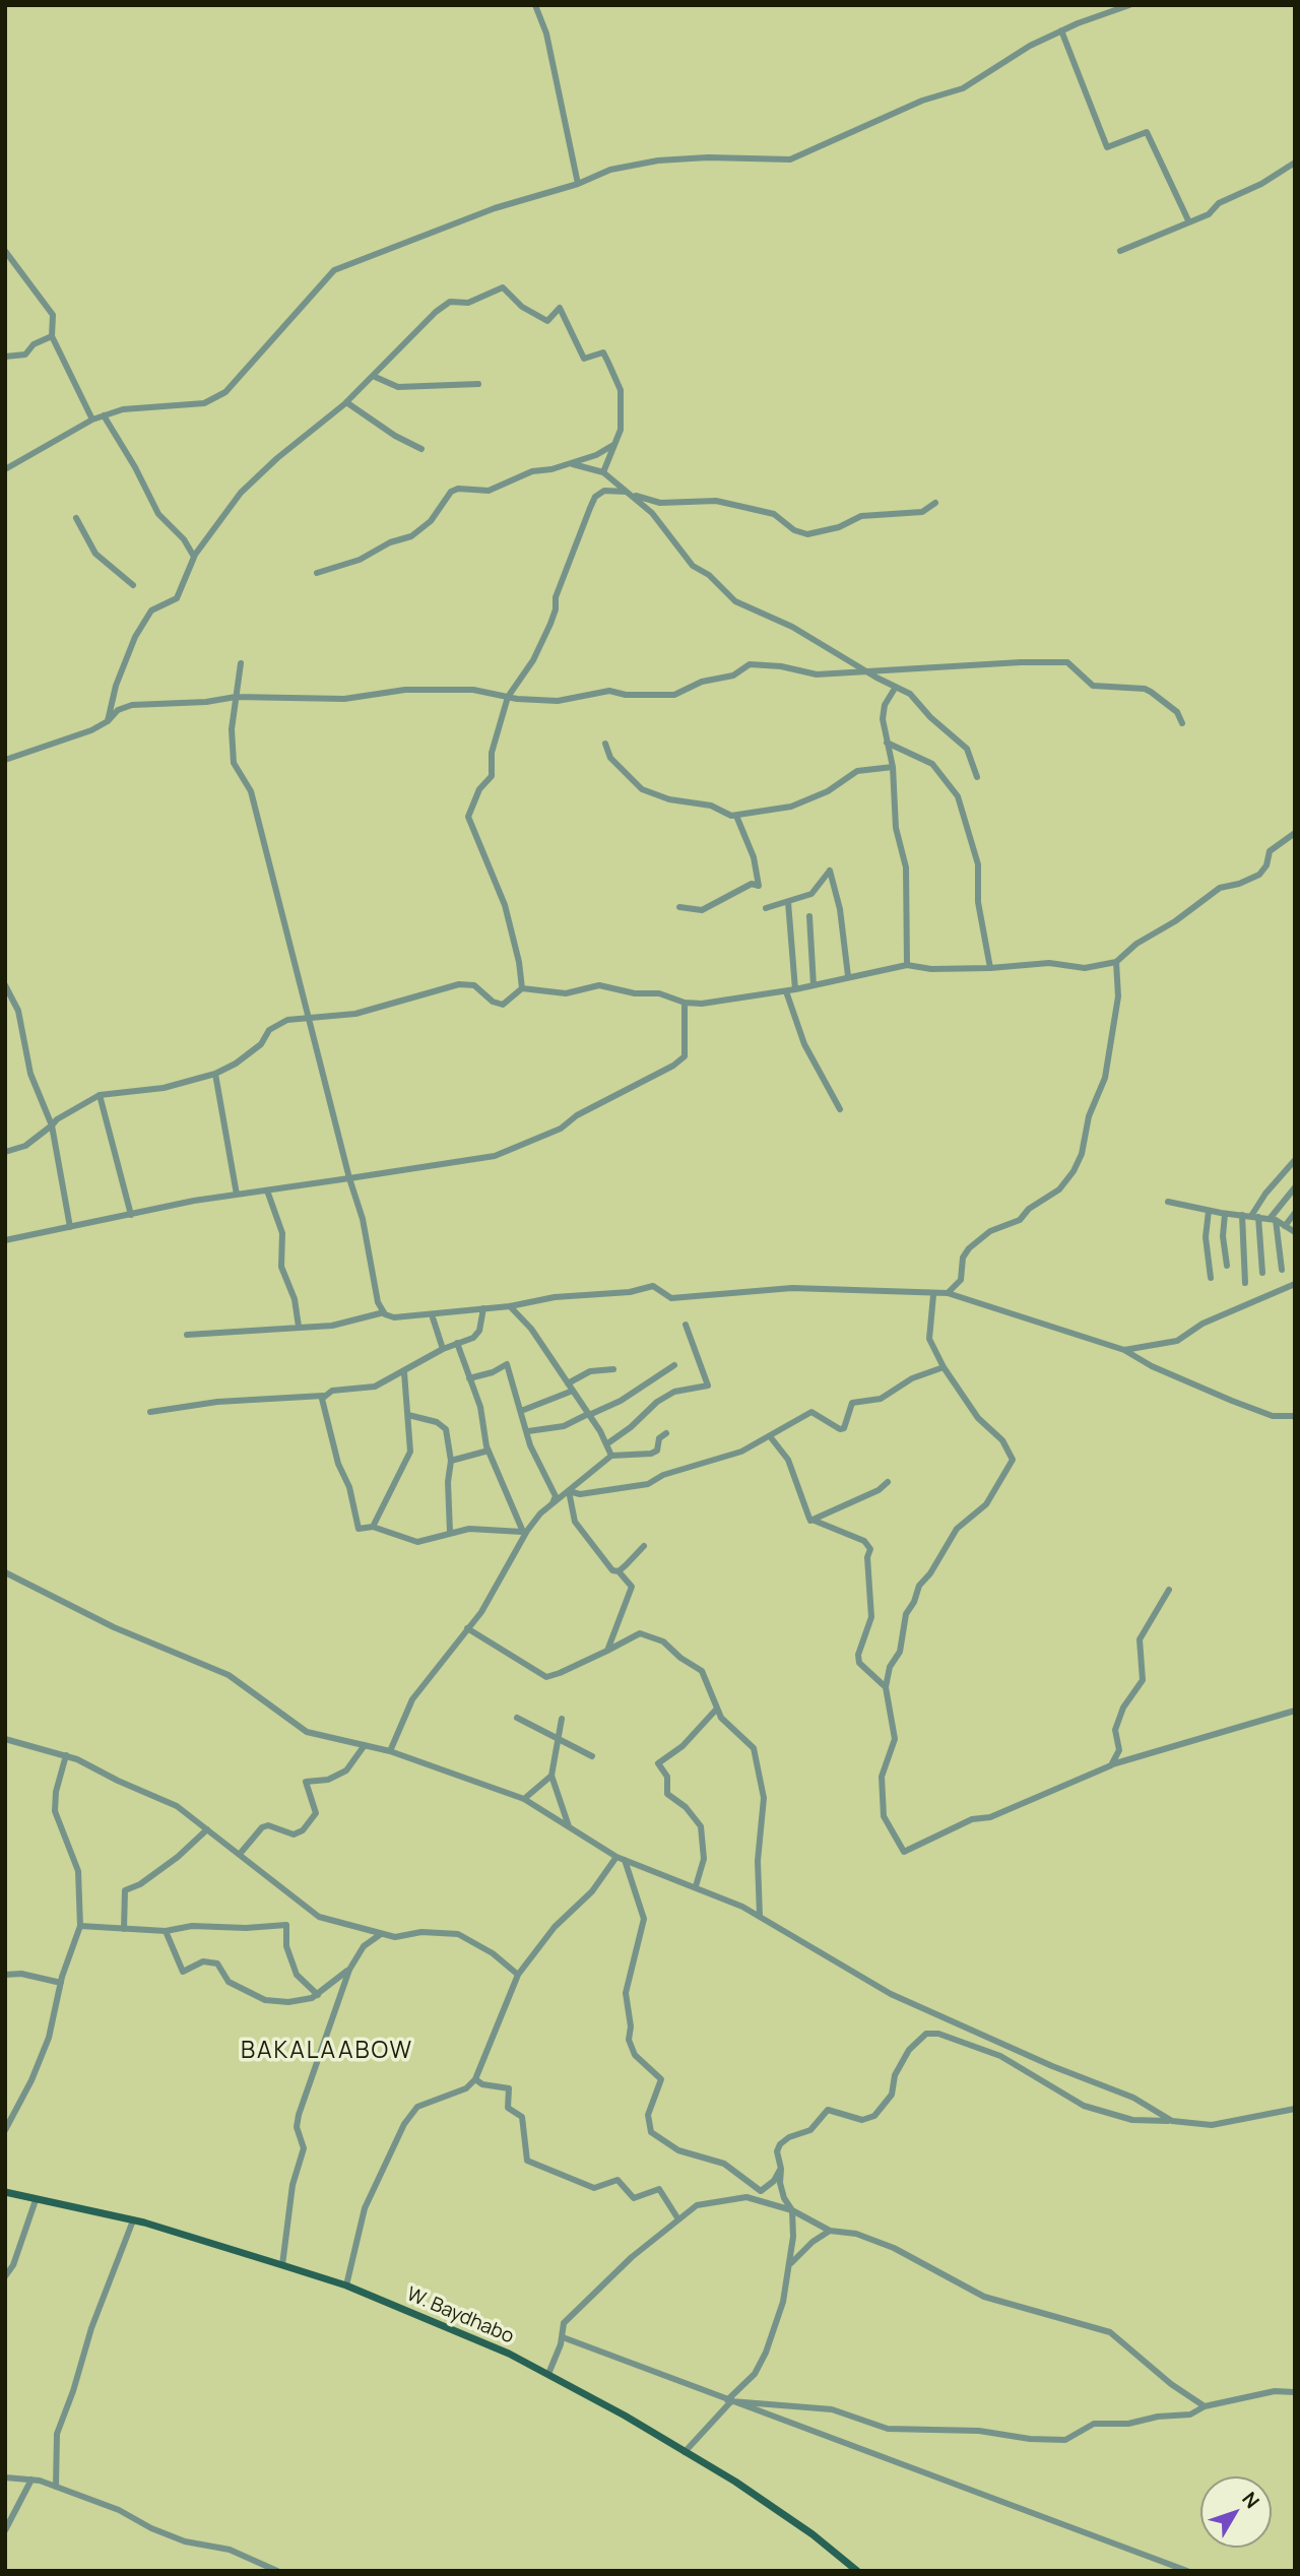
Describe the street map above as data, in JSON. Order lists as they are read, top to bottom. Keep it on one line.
{"streets":{"main road":["W. Baydhabo"]},"districts":["BAKALAABOW"],"north":"top right"}
